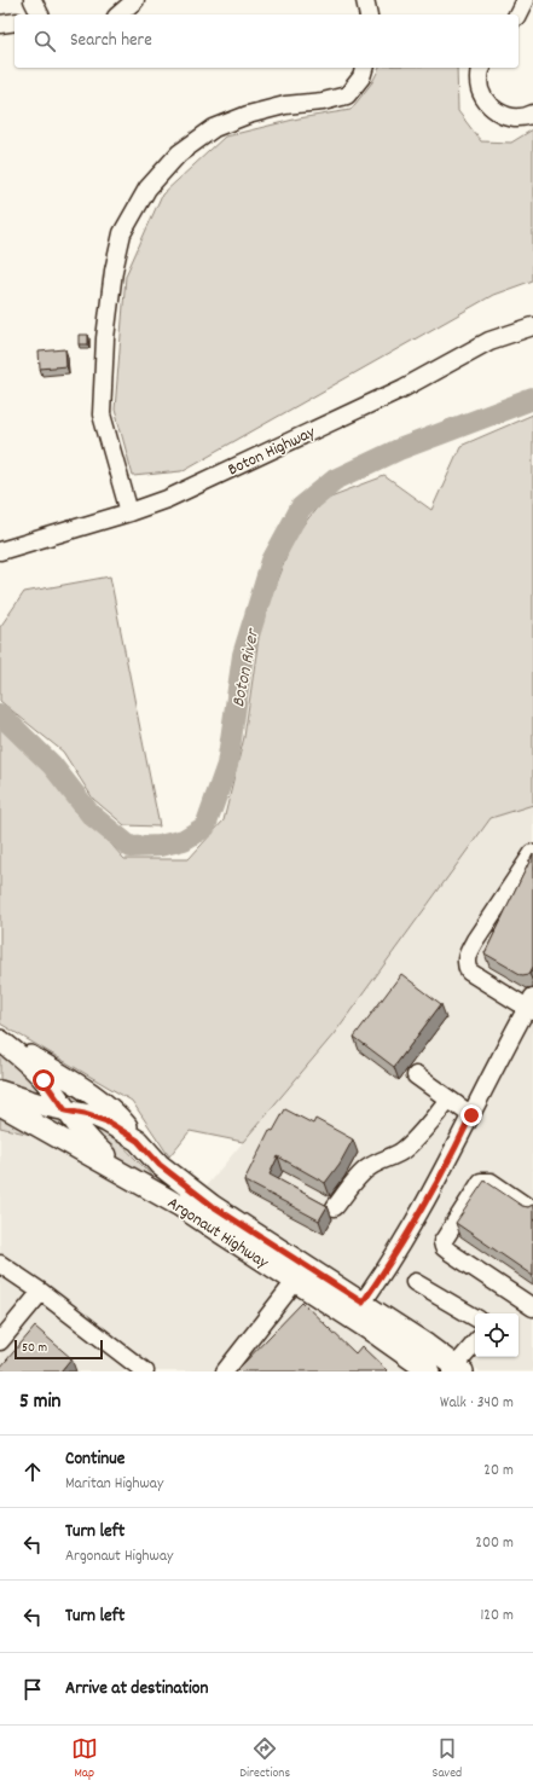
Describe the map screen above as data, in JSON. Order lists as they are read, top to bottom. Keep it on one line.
{"streets":{"main road":["Argonaut Highway"],"street":["Boton Highway"]},"water":["Boton River"],"scale_bar":"50 m","page":{"search":"Search here","scale":"50 m","heading":["5 min","Walk · 340 m"],"list":[["Continue","Maritan Highway","20 m"],["Turn left","Argonaut Highway","200 m"],["Turn left","120 m"],"Arrive at destination"],"nav":["Map","Directions","Saved"]}}
